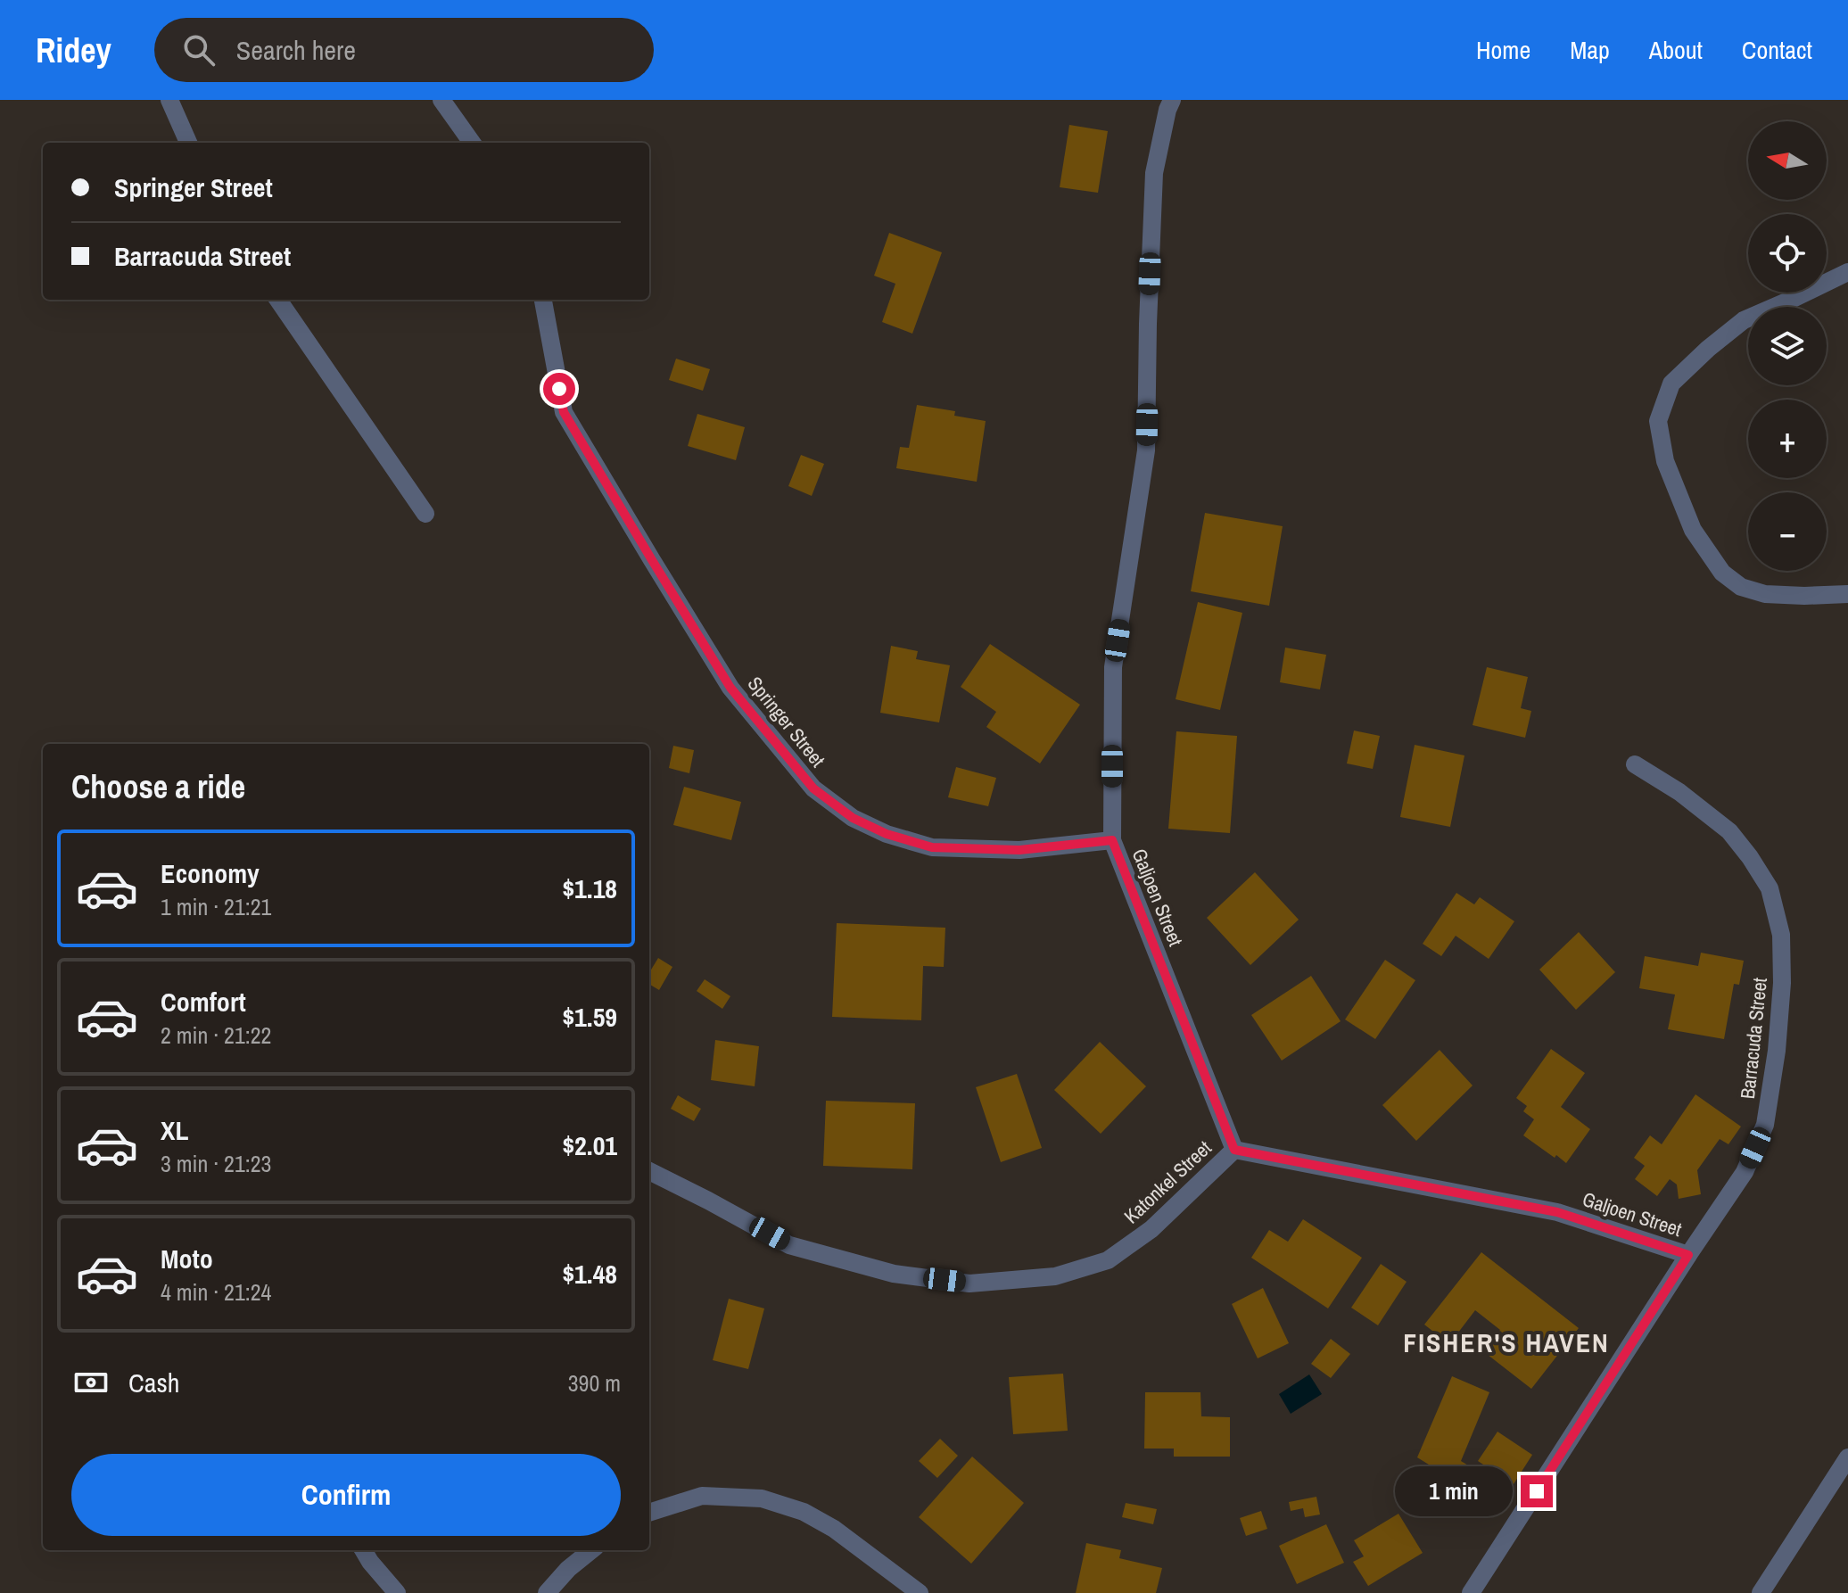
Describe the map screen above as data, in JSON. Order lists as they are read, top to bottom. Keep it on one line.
{"streets":{"street":["Springer Street","Galjoen Street","Barracuda Street","Katonkel Street"]},"crossings":[["Springer Street","Galjoen Street"],["Galjoen Street","Barracuda Street"],["Galjoen Street","Katonkel Street"]],"districts":["FISHER'S HAVEN"],"north":"left","page":{"header":"Ridey","search":"Search here","nav":["Home","Map","About","Contact"],"map_buttons":["+","−"],"banner":["Springer Street","Barracuda Street"],"heading":"Choose a ride","list":[{"name":"Economy","note":"1 min · 21:21","value":"$1.18"},{"name":"Comfort","note":"2 min · 21:22","value":"$1.59"},{"name":"XL","note":"3 min · 21:23","value":"$2.01"},{"name":"Moto","note":"4 min · 21:24","value":"$1.48"}],"pay":["Cash","390 m"],"buttons":"Confirm","bubble":"1 min"}}
